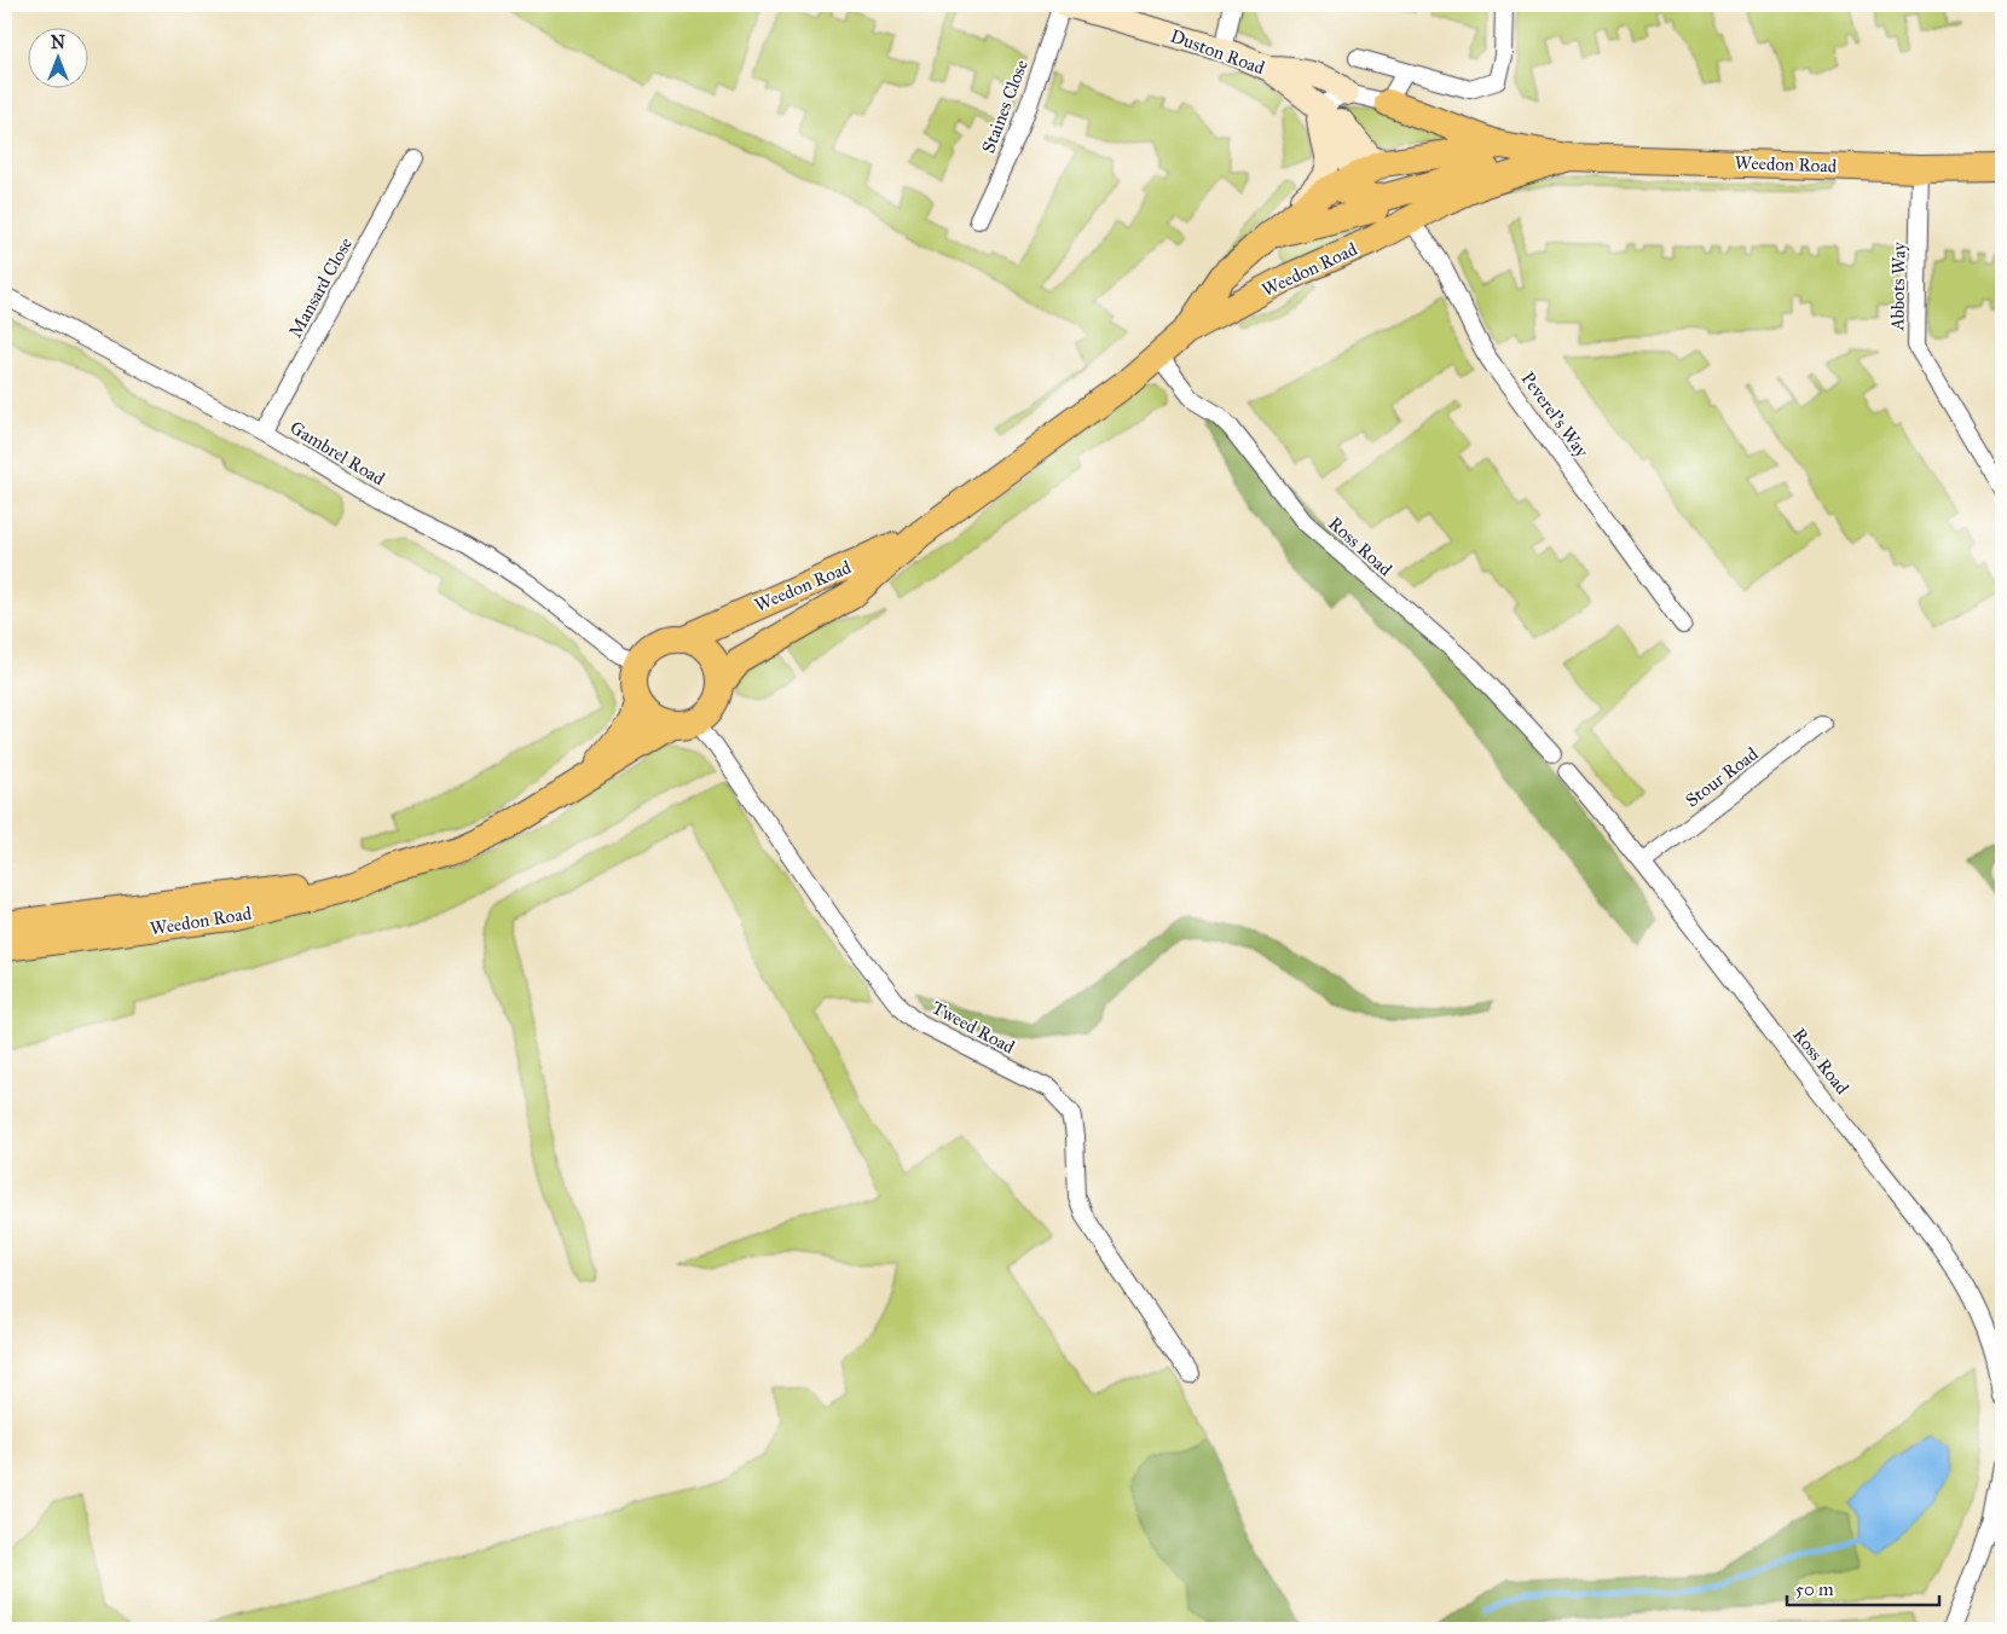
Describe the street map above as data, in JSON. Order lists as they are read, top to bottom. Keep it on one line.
{"streets":{"main road":["Weedon Road"],"street":["Duston Road","Staines Close","Abbots Way","Mansard Close","Peverel's Way","Gambrel Road","Ross Road","Stour Road","Tweed Road"]},"crossings":[["Duston Road","Staines Close"],["Duston Road","Weedon Road"],["Weedon Road","Abbots Way"],["Weedon Road","Peverel's Way"],["Weedon Road","Gambrel Road"],["Weedon Road","Ross Road"],["Weedon Road","Tweed Road"],["Mansard Close","Gambrel Road"],["Gambrel Road","Tweed Road"],["Ross Road","Stour Road"]],"scale_bar":"50 m","north":"top"}
